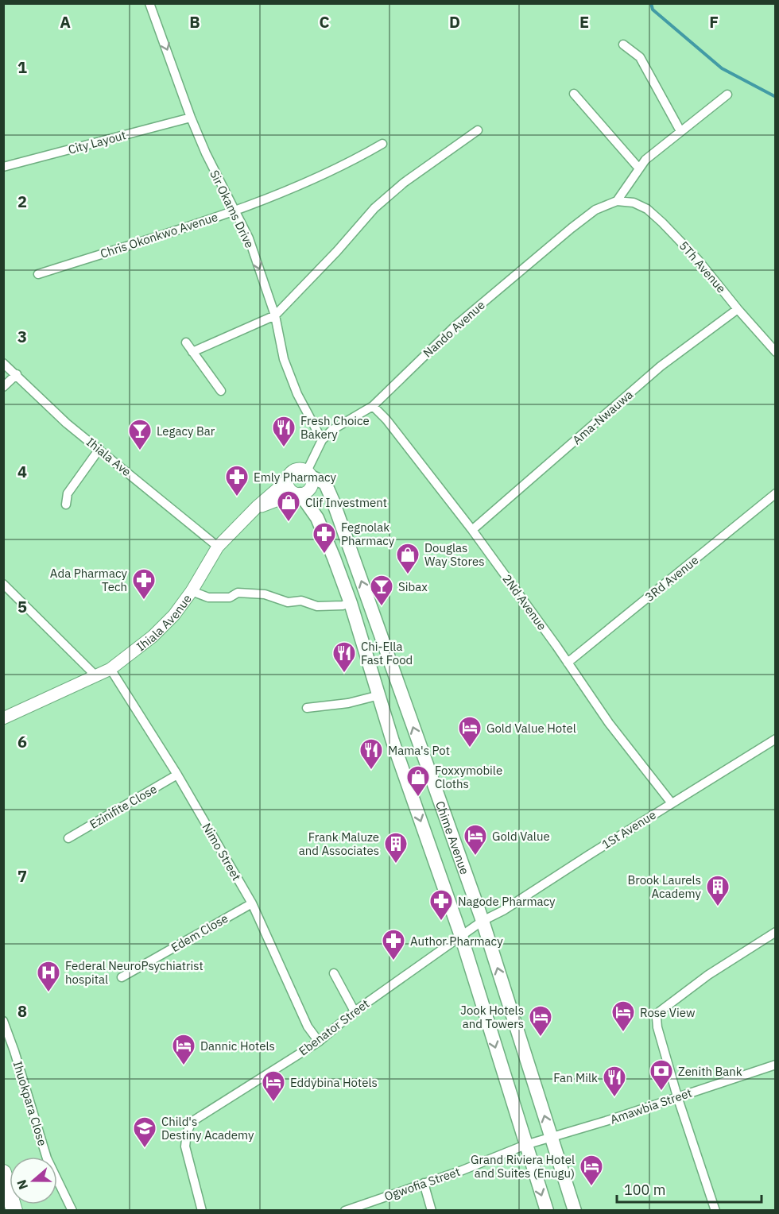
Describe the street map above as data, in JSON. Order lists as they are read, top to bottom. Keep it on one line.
{"streets":{"main road":["Ihiala Avenue","Chime Avenue"],"street":["City Layout","Sir Okams Drive","Chris Okonkwo Avenue","5Th Avenue","Nando Avenue","Ama-Nwauwa","Ihiala Ave","3Rd Avenue","2Nd Avenue","Ezinifite Close","1St Avenue","Nimo Street","Edem Close","Ebenator Street","Ihuokpara Close","Amawbia Street","Ogwofia Street"]},"crossings":[["City Layout","Sir Okams Drive"],["Sir Okams Drive","Chris Okonkwo Avenue"],["Sir Okams Drive","Nando Avenue"],["5Th Avenue","Nando Avenue"],["5Th Avenue","Ama-Nwauwa"],["Nando Avenue","2Nd Avenue"],["Nando Avenue","Ihiala Avenue"],["Nando Avenue","Chime Avenue"],["Ama-Nwauwa","2Nd Avenue"],["Ihiala Ave","Ihiala Avenue"],["3Rd Avenue","2Nd Avenue"],["2Nd Avenue","1St Avenue"],["Ihiala Avenue","Chime Avenue"],["Ihiala Avenue","Nimo Street"],["Ezinifite Close","Nimo Street"],["1St Avenue","Chime Avenue"],["1St Avenue","Ebenator Street"],["Chime Avenue","Ebenator Street"],["Chime Avenue","Amawbia Street"],["Chime Avenue","Ogwofia Street"],["Nimo Street","Edem Close"],["Nimo Street","Ebenator Street"],["Amawbia Street","Ogwofia Street"]],"one_way":["Sir Okams Drive"],"places":{"restaurant":["Fresh Choice Bakery","Chi-Ella Fast Food","Mama's Pot","Fan Milk"],"bar":["Legacy Bar","Sibax"],"pharmacy":["Emly Pharmacy","Fegnolak Pharmacy","Ada Pharmacy Tech","Nagode Pharmacy","Author Pharmacy"],"shop":["Clif Investment","Douglas Way Stores","Foxxymobile Cloths"],"hotel":["Gold Value Hotel","Gold Value","Rose View","Jook Hotels and Towers","Dannic Hotels","Eddybina Hotels","Grand Riviera Hotel and Suites (Enugu)"],"building":["Frank Maluze and Associates","Brook Laurels Academy"],"hospital":["Federal NeuroPsychiatrist hospital"],"bank":["Zenith Bank"],"school or university":["Child's Destiny Academy"]},"scale_bar":"100 m","north":"left","grid":{"columns":["A","B","C","D","E","F"],"rows":["1","2","3","4","5","6","7","8"]}}
